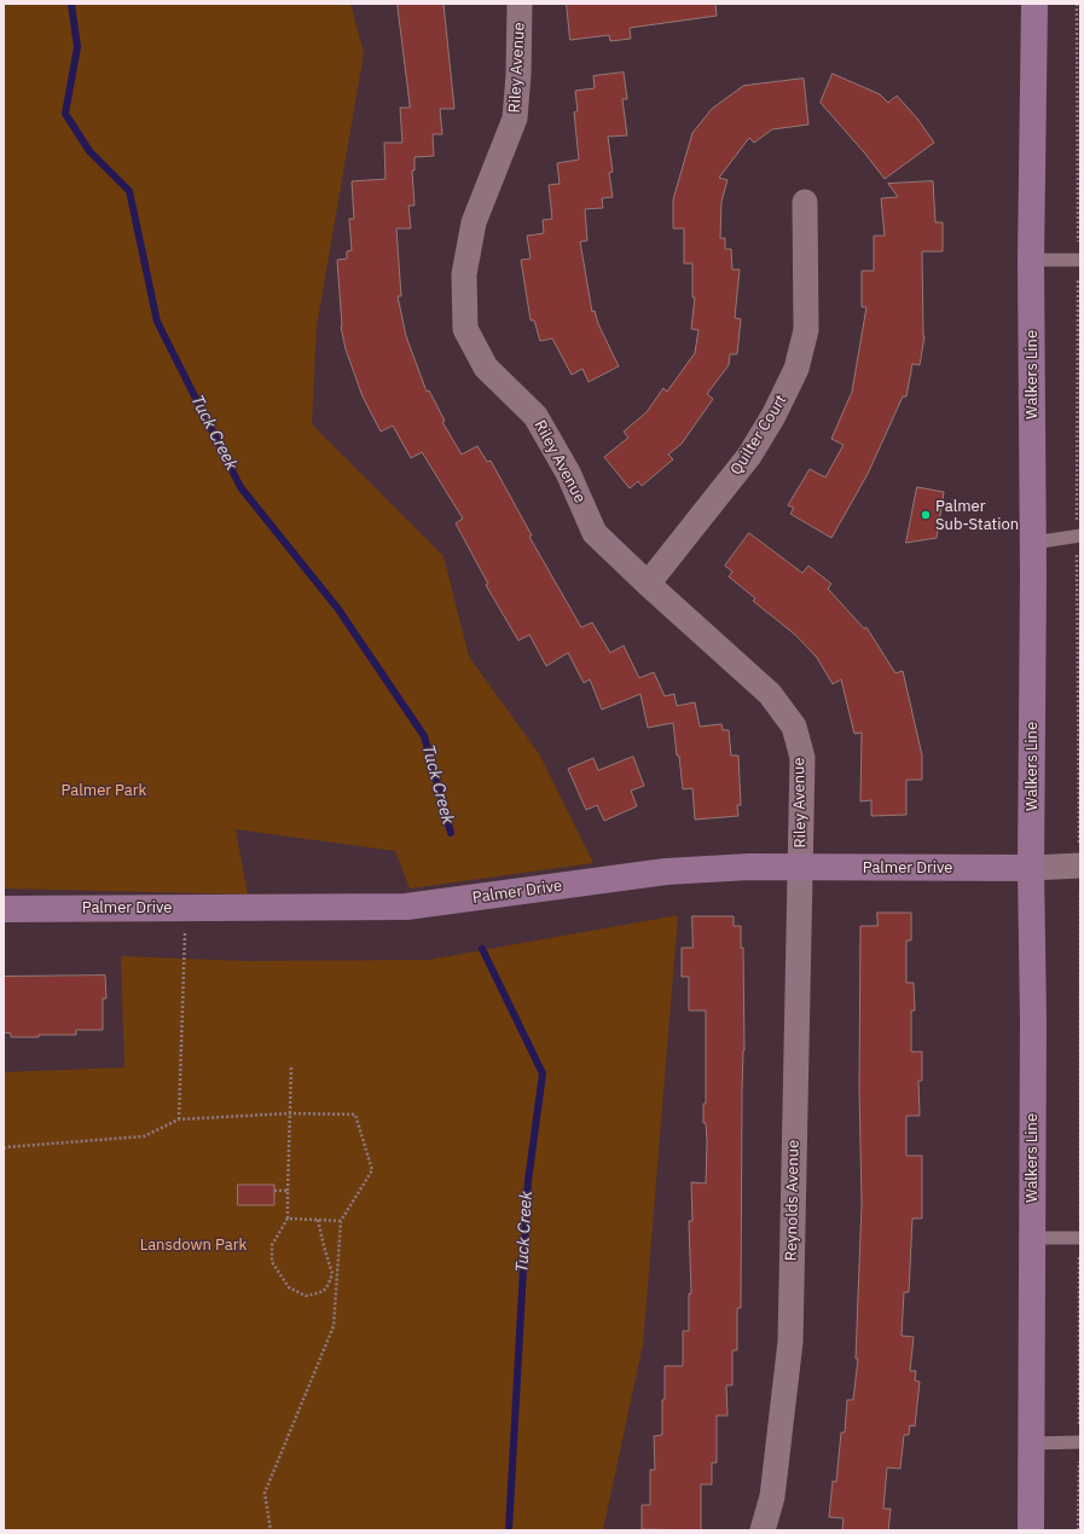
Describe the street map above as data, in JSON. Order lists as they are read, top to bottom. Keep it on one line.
{"streets":{"main road":["Walkers Line","Palmer Drive"],"street":["Riley Avenue","Quilter Court","Reynolds Avenue"]},"crossings":[["Riley Avenue","Quilter Court"],["Riley Avenue","Palmer Drive"],["Riley Avenue","Reynolds Avenue"],["Walkers Line","Palmer Drive"],["Palmer Drive","Reynolds Avenue"]],"water":["Tuck Creek"],"parks":["Palmer Park","Lansdown Park"],"places":["Palmer Sub-Station"]}
